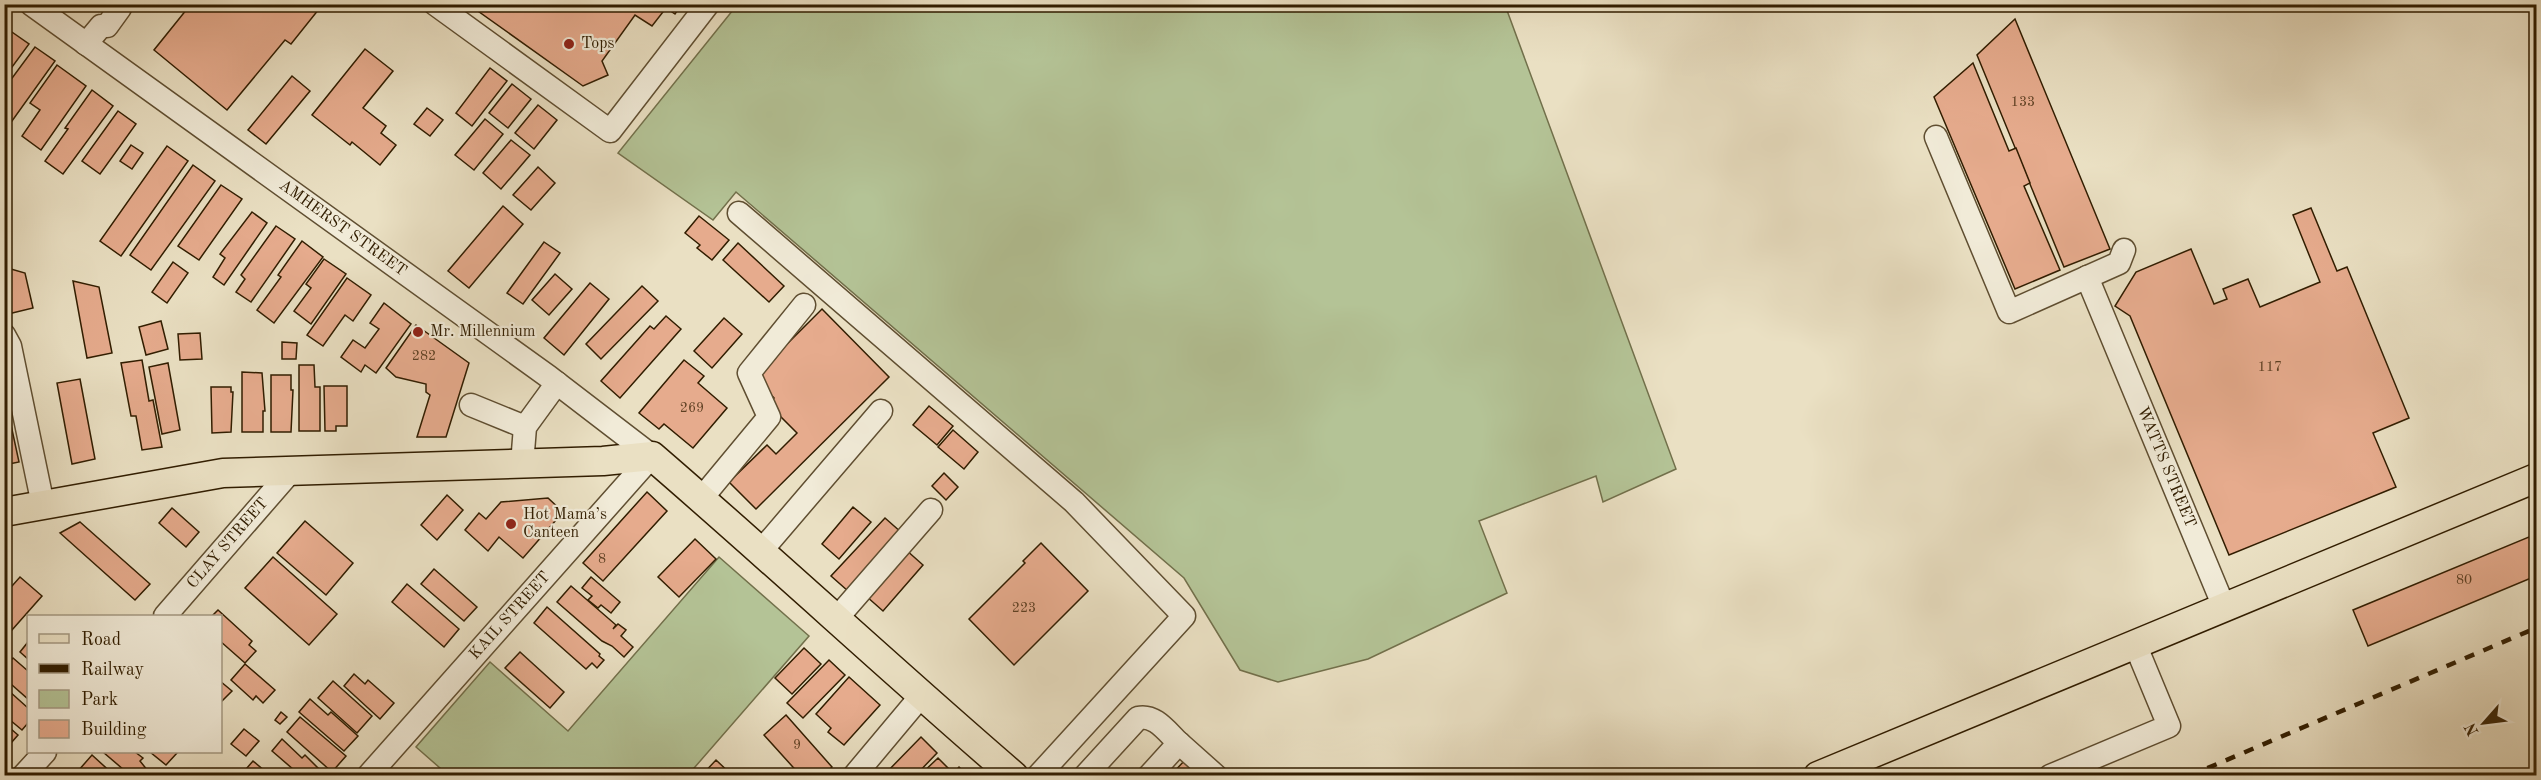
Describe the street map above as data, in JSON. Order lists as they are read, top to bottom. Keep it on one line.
{"streets":{"street":["AMHERST STREET","WATTS STREET","CLAY STREET","KAIL STREET"]},"crossings":[["AMHERST STREET","KAIL STREET"]],"places":["Tops","Mr. Millennium","Hot Mama’s Canteen"],"house_numbers":["133","282","117","269","8","80","223","9"],"legend":["Road","Railway","Park","Building"],"north":"bottom left"}
